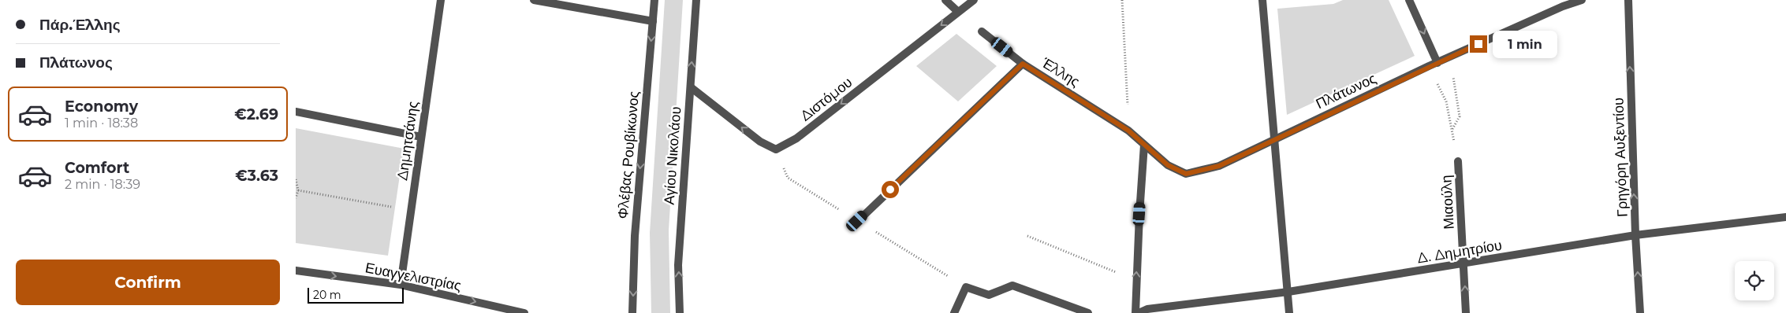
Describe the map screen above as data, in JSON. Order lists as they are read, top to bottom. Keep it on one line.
{"streets":{"street":["Έλλης","Πλάτωνος","Διστόμου","Δημητσάνης","Φλέβας Ρουβίκωνος","Αγίου Νικολάου","Γρηγόρη Αυξεντίου","Μιαούλη","Δ. Δημητρίου","Ευαγγελιστρίας"]},"crossings":[["Έλλης","Πλάτωνος"],["Διστόμου","Αγίου Νικολάου"],["Δημητσάνης","Ευαγγελιστρίας"],["Γρηγόρη Αυξεντίου","Δ. Δημητρίου"],["Μιαούλη","Δ. Δημητρίου"]],"one_way":["Διστόμου","Φλέβας Ρουβίκωνος","Αγίου Νικολάου","Γρηγόρη Αυξεντίου","Ευαγγελιστρίας"],"scale_bar":"20 m","page":{"banner":["Πάρ.Έλλης","Πλάτωνος"],"bubble":"1 min","list":[{"name":"Economy","note":"1 min · 18:38","value":"€2.69"},{"name":"Comfort","note":"2 min · 18:39","value":"€3.63"}],"buttons":"Confirm","scale":"20 m"}}
